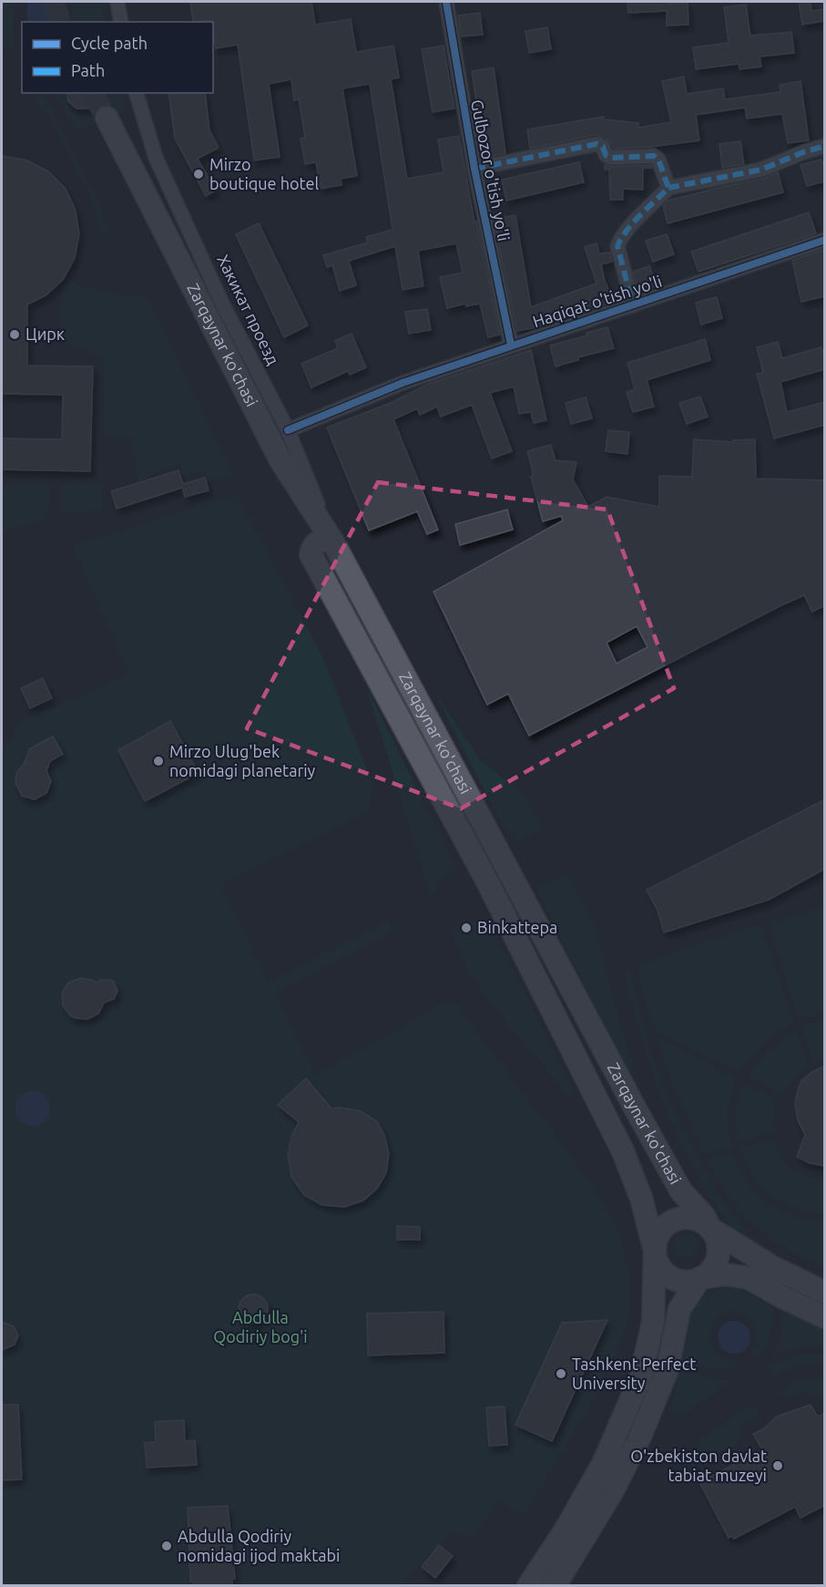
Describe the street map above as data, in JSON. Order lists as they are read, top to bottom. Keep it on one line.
{"streets":{"main road":["Zarqaynar ko'chasi"],"street":["Gulbozor o'tish yo'li","Haqiqat o'tish yo'li","Хакикат проезд"]},"crossings":[["Gulbozor o'tish yo'li","Haqiqat o'tish yo'li"],["Haqiqat o'tish yo'li","Хакикат проезд"],["Хакикат проезд","Zarqaynar ko'chasi"]],"parks":["Abdulla Qodiriy bog'i"],"places":["Mirzo boutique hotel","Цирк","Mirzo Ulug'bek nomidagi planetariy","Binkattepa","Tashkent Perfect University","O'zbekiston davlat tabiat muzeyi","Abdulla Qodiriy nomidagi ijod maktabi"],"legend":["Cycle path","Path"]}
